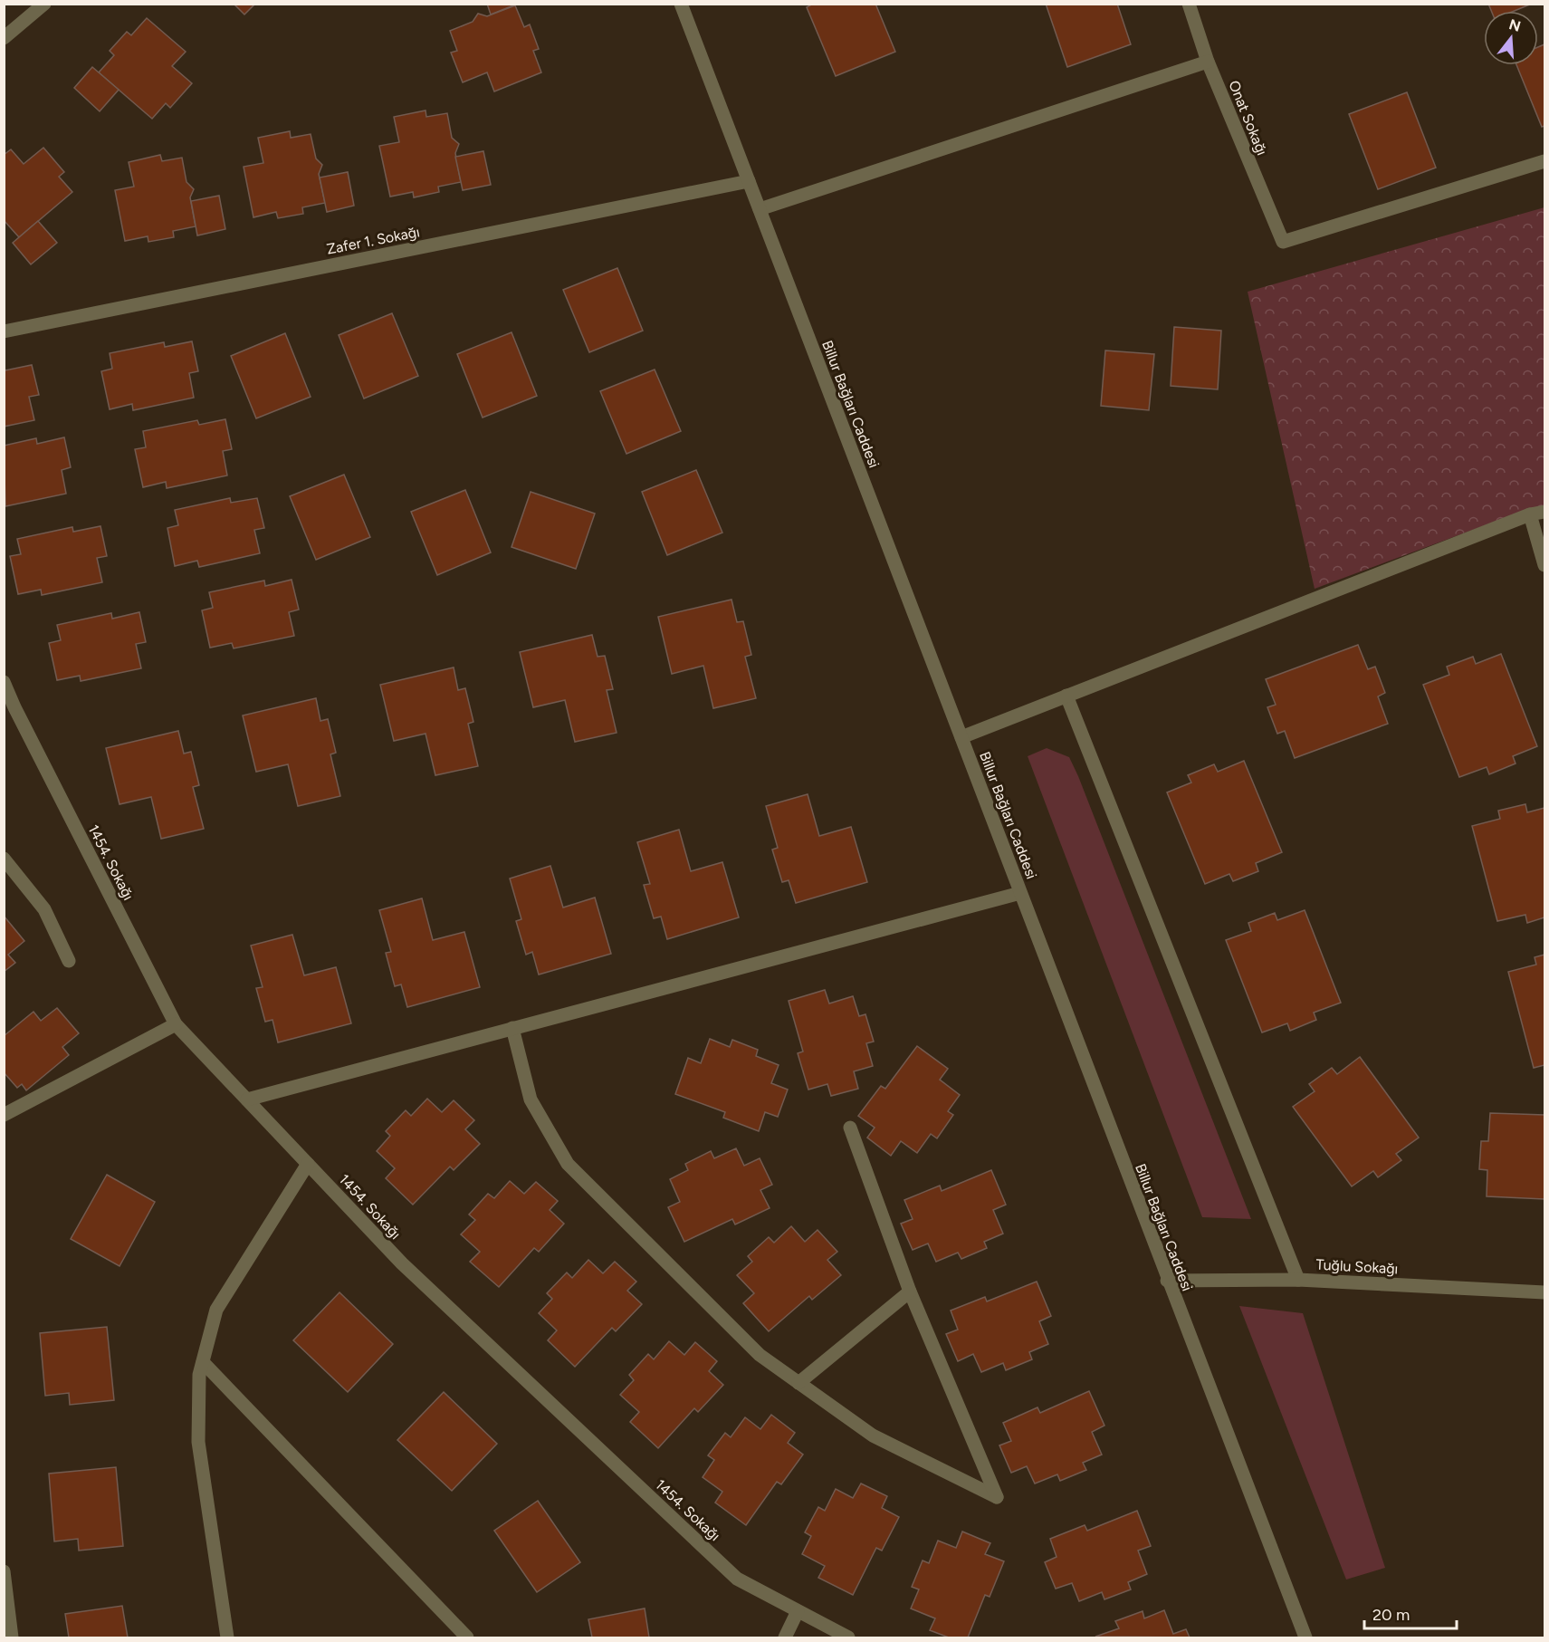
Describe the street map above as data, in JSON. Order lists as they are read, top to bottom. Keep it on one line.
{"streets":{"street":["Onat Sokağı","Zafer 1. Sokağı","Billur Bağları Caddesi","1454. Sokağı","Tuğlu Sokağı"]},"crossings":[["Zafer 1. Sokağı","Billur Bağları Caddesi"],["Billur Bağları Caddesi","Tuğlu Sokağı"]],"scale_bar":"20 m","north":"top"}
